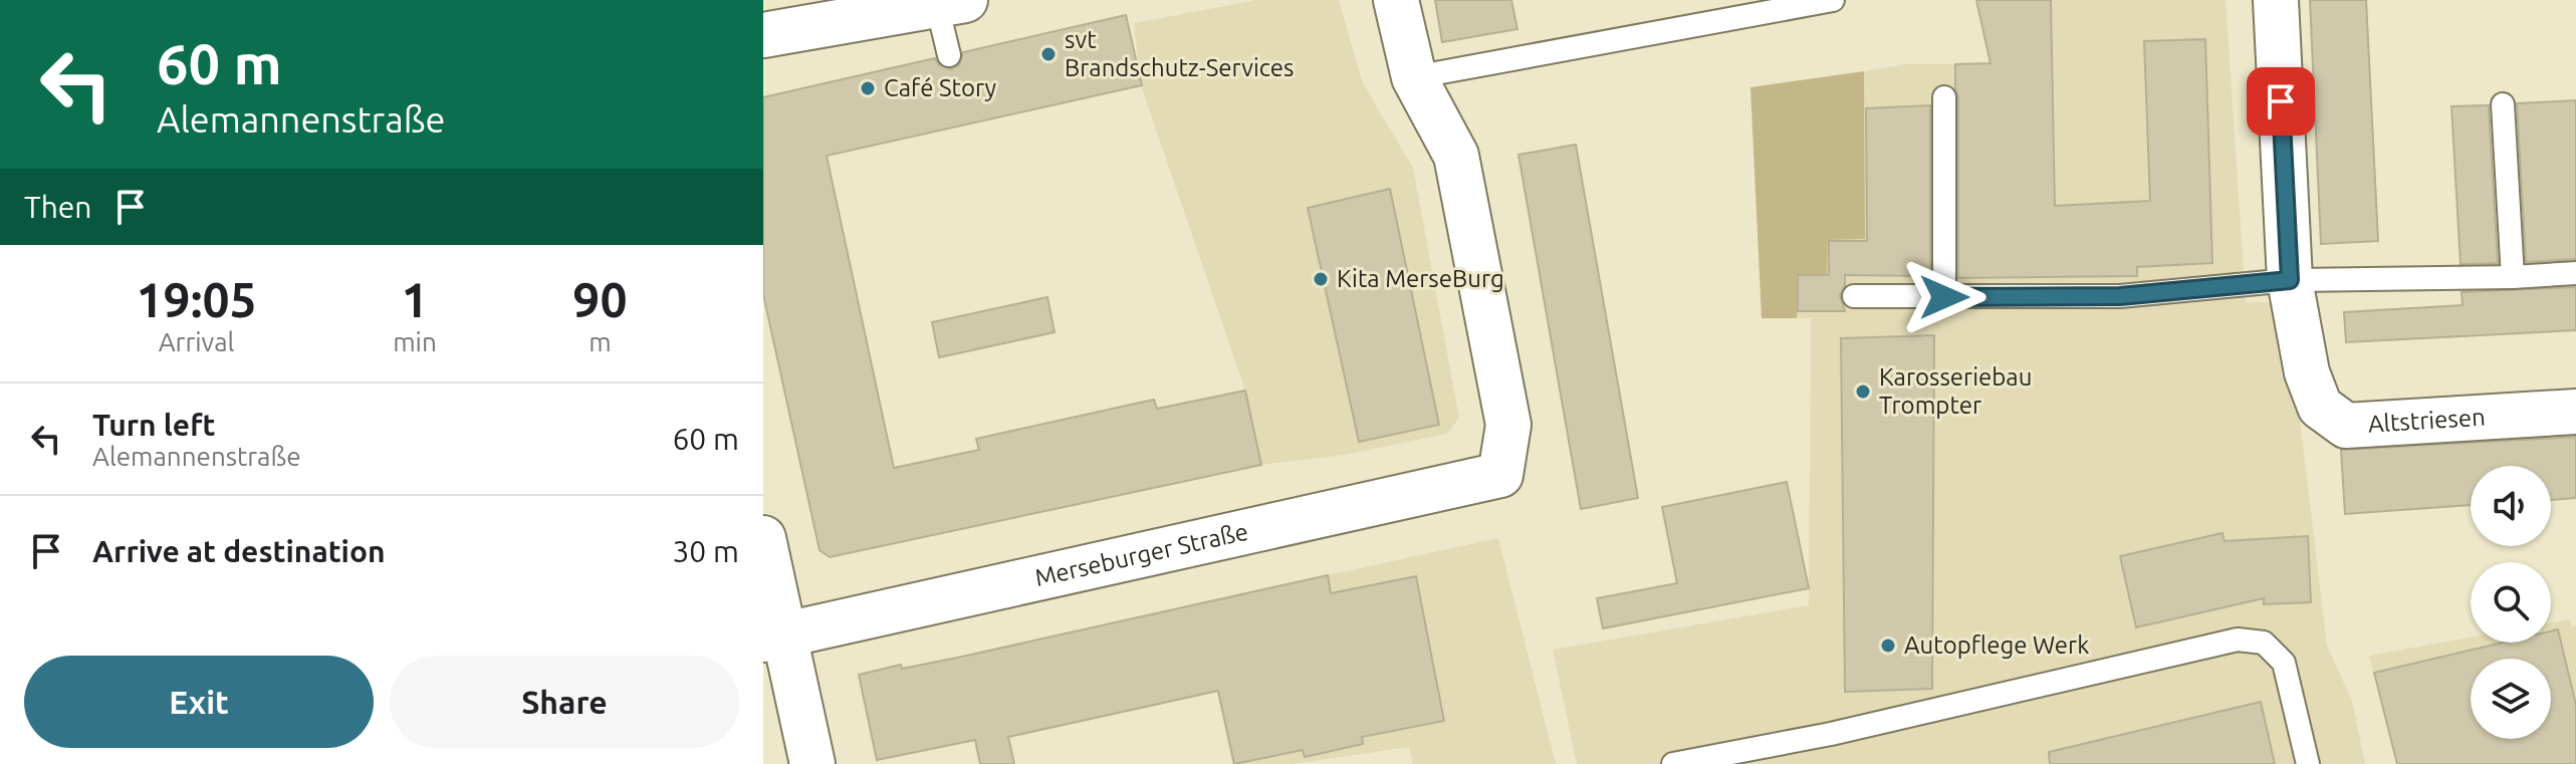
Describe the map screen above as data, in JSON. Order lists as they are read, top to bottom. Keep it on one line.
{"streets":{"street":["Altstriesen","Merseburger Straße"]},"places":["svt Brandschutz-Services","Café Story","Kita MerseBurg","Karosseriebau Trompter","Autopflege Werk"],"page":{"turn":["60 m","Alemannenstraße"],"then":"Then","eta":["19:05","Arrival","1","min","90","m"],"list":[{"name":"Turn left","note":"Alemannenstraße","value":"60 m"},{"name":"Arrive at destination","value":"30 m"}],"buttons":["Exit","Share"]}}
